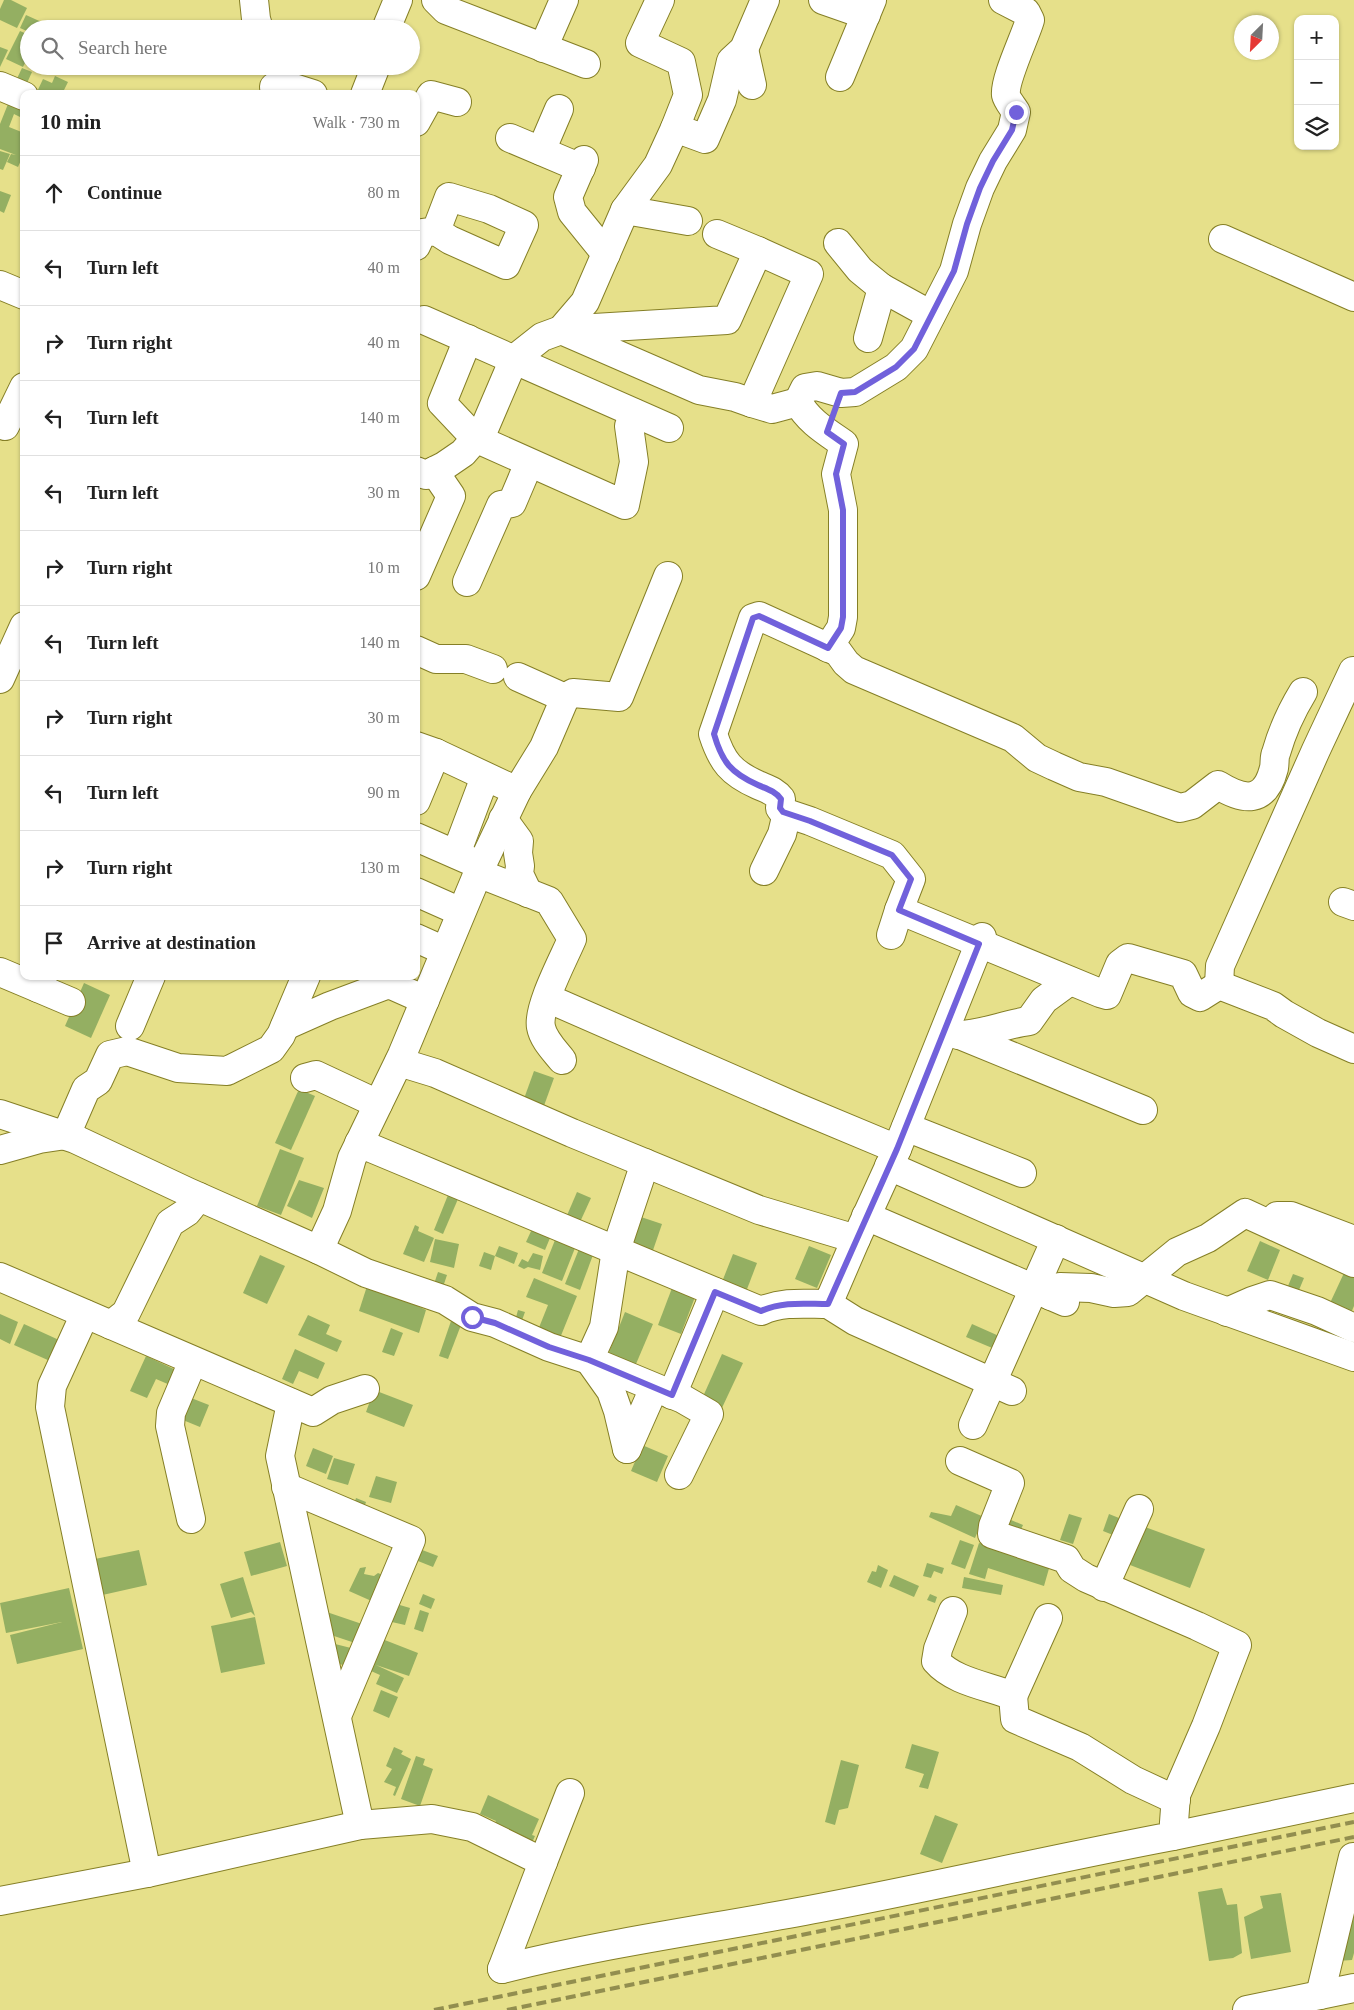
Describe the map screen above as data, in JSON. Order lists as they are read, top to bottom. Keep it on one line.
{"north":"bottom left","page":{"map_buttons":["+","−"],"search":"Search here","heading":["10 min","Walk · 730 m"],"list":[["Continue","80 m"],["Turn left","40 m"],["Turn right","40 m"],["Turn left","140 m"],["Turn left","30 m"],["Turn right","10 m"],["Turn left","140 m"],["Turn right","30 m"],["Turn left","90 m"],["Turn right","130 m"],"Arrive at destination"]}}
